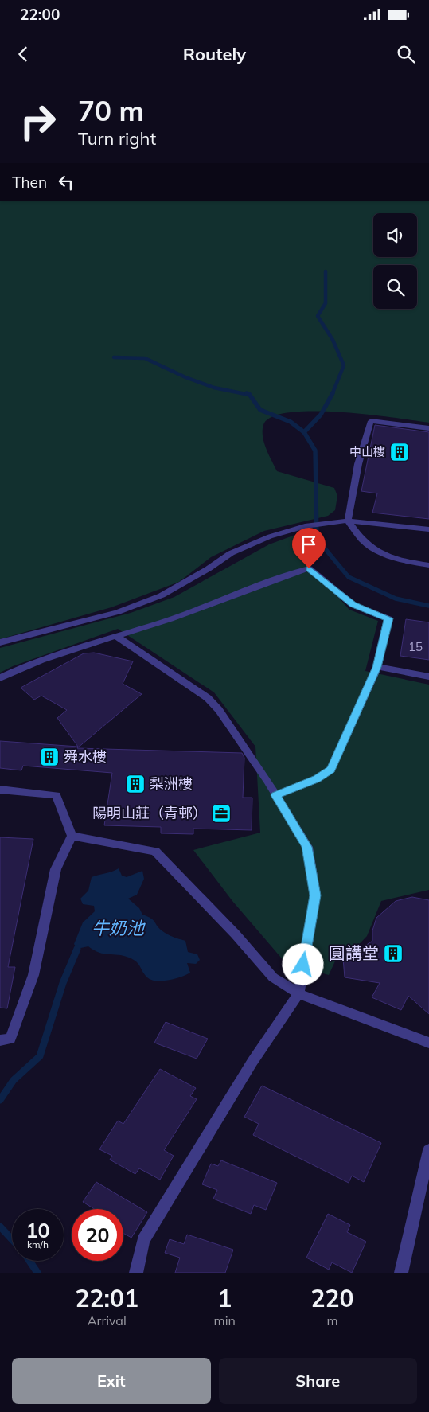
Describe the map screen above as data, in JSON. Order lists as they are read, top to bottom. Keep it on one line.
{"water":["牛奶池"],"places":{"building":["中山樓","舜水樓","梨洲樓","圓講堂"],"office":["陽明山莊（青邨）"]},"house_numbers":["15"],"page":{"status":"22:00","header":"Routely","turn":["70 m","Turn right"],"then":"Then","speed":"10 km/h","limit":"20","eta":["22:01","Arrival","1","min","220","m"],"buttons":["Exit","Share"]}}
